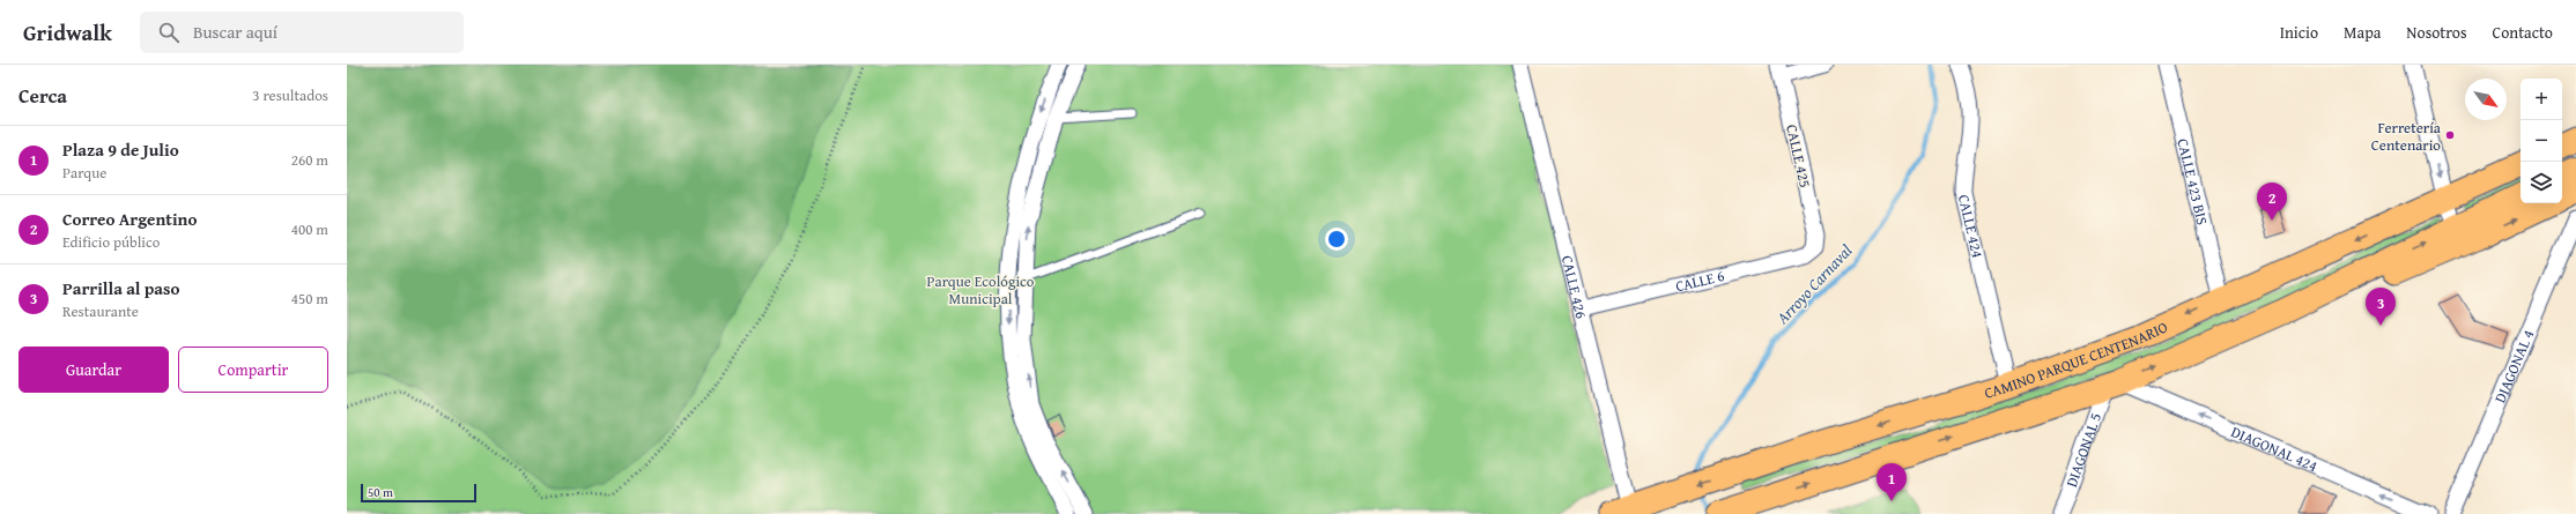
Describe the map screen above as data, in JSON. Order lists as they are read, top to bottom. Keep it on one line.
{"streets":{"main road":["CAMINO PARQUE CENTENARIO"],"street":["CALLE 425","CALLE 423 BIS","CALLE 424","CALLE 6","CALLE 426","DIAGONAL 4","DIAGONAL 424","DIAGONAL 5"]},"crossings":[["CALLE 425","CALLE 6"],["CALLE 423 BIS","CAMINO PARQUE CENTENARIO"],["CALLE 424","CAMINO PARQUE CENTENARIO"],["CALLE 6","CALLE 426"],["CALLE 426","CAMINO PARQUE CENTENARIO"],["CAMINO PARQUE CENTENARIO","DIAGONAL 424"],["CAMINO PARQUE CENTENARIO","DIAGONAL 5"],["DIAGONAL 424","DIAGONAL 5"]],"one_way":["DIAGONAL 424"],"water":["Arroyo Carnaval"],"parks":["Parque Ecológico Municipal"],"places":["Ferretería Centenario"],"scale_bar":"50 m","north":"bottom right","page":{"header":"Gridwalk","search":"Buscar aquí","nav":["Inicio","Mapa","Nosotros","Contacto"],"heading":["Cerca","3 resultados"],"map_buttons":["+","−"],"list":[{"mark":"1","name":"Plaza 9 de Julio","note":"Parque","value":"260 m"},{"mark":"2","name":"Correo Argentino","note":"Edificio público","value":"400 m"},{"mark":"3","name":"Parrilla al paso","note":"Restaurante","value":"450 m"}],"pins":["2","3","1"],"buttons":["Guardar","Compartir"],"scale":"50 m"}}
